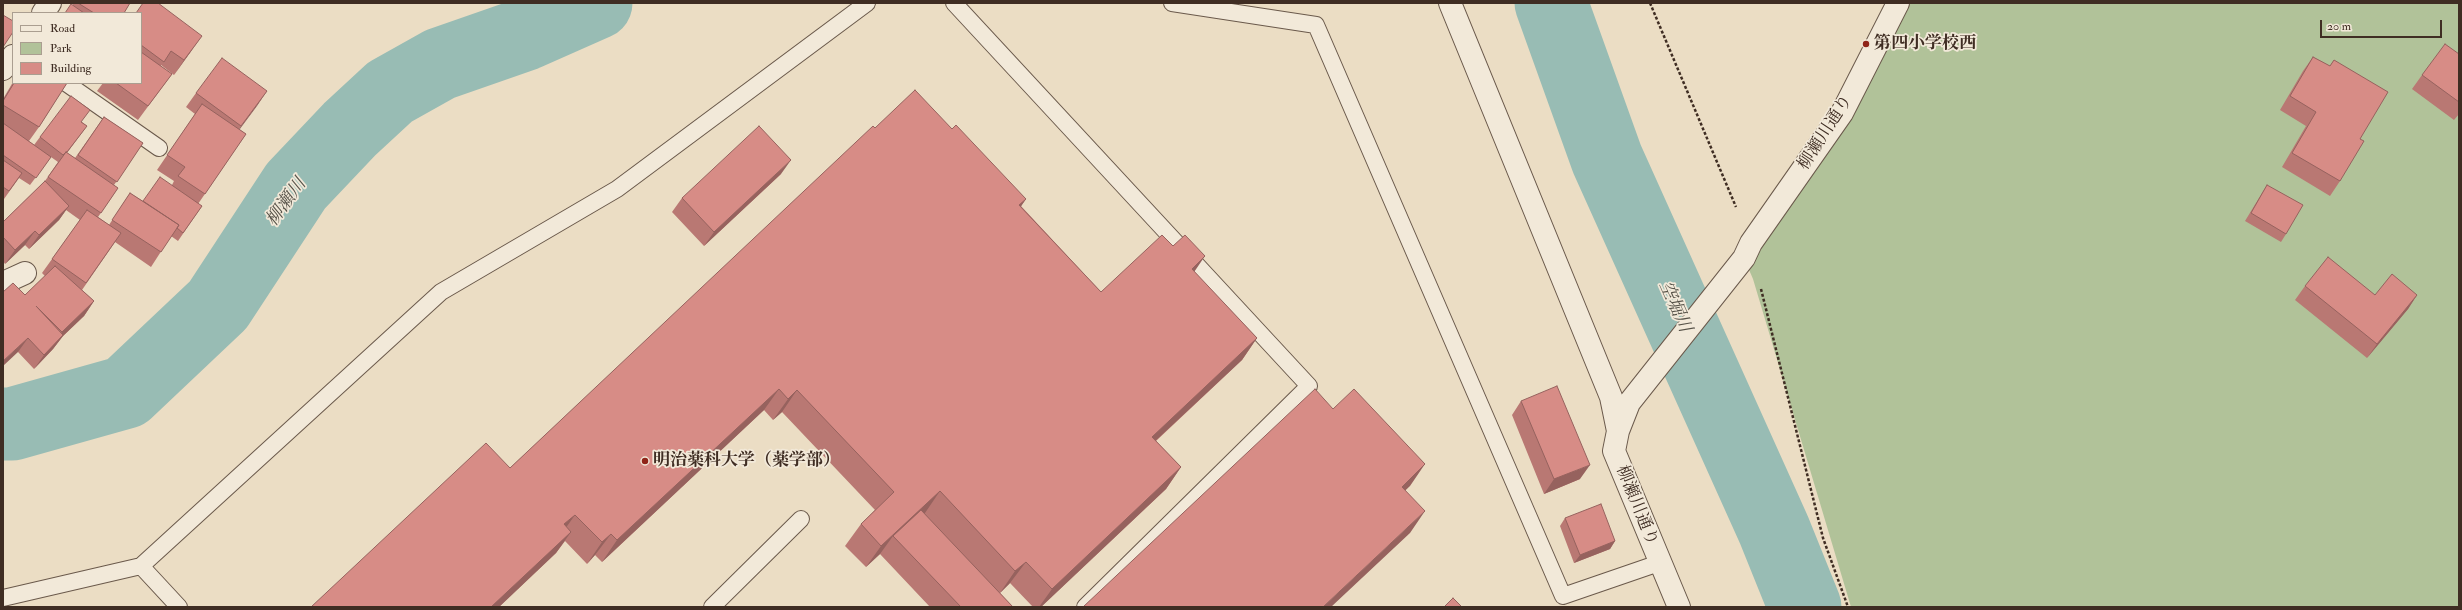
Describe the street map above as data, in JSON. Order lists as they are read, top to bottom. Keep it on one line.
{"streets":{"street":["柳瀬川通り"]},"water":["柳瀬川","空堀川"],"places":["第四小学校西","明治薬科大学（薬学部）"],"legend":["Road","Park","Building"],"scale_bar":"20 m"}
